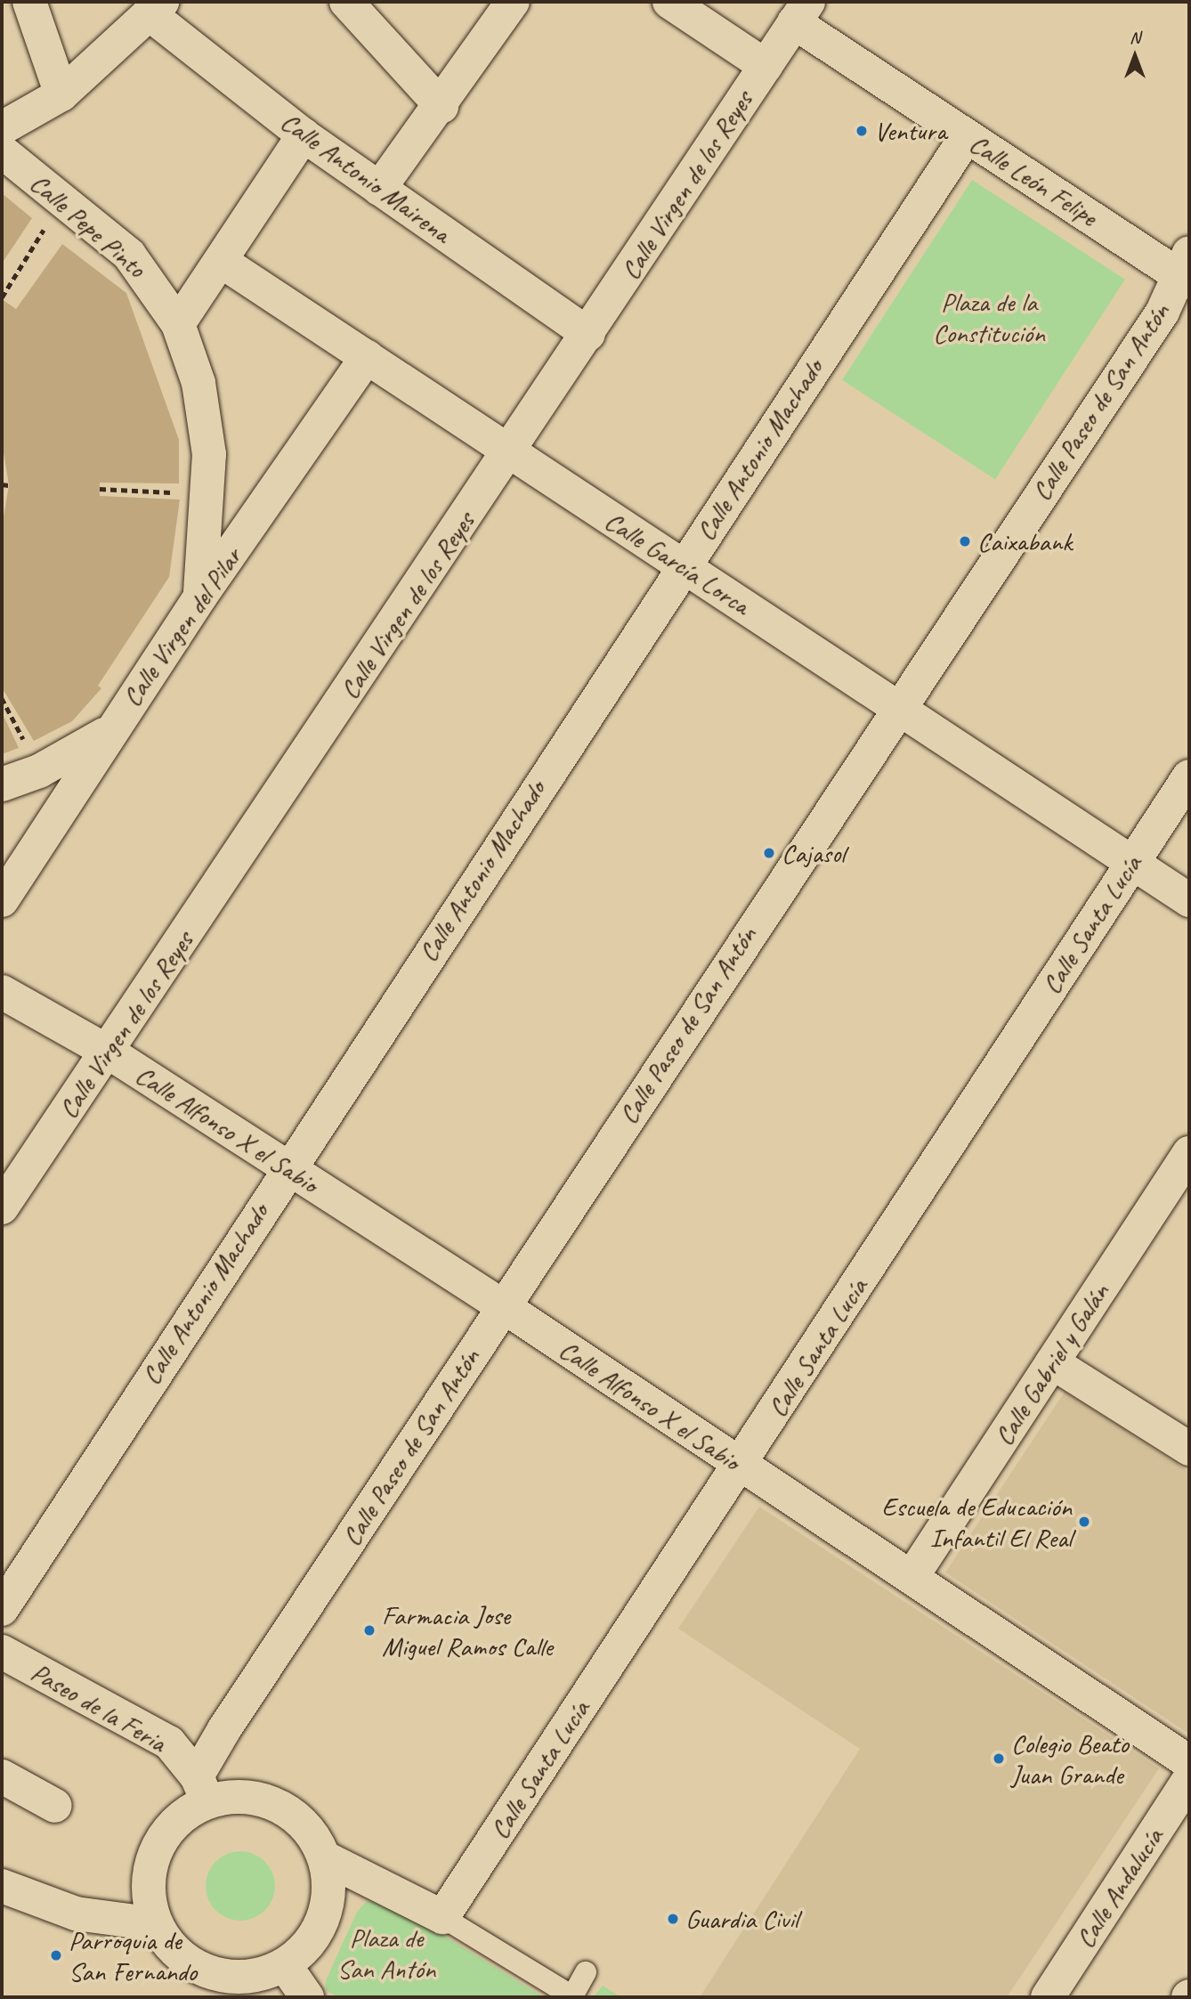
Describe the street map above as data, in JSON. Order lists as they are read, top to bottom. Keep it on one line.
{"streets":{"street":["Calle Antonio Mairena","Calle León Felipe","Calle Virgen de los Reyes","Calle Pepe Pinto","Calle Paseo de San Antón","Calle Antonio Machado","Calle García Lorca","Calle Virgen del Pilar","Calle Santa Lucía","Calle Alfonso X el Sabio","Calle Gabriel y Galán","Paseo de la Feria","Calle Andalucía"]},"crossings":[["Calle Antonio Mairena","Calle Virgen de los Reyes"],["Calle León Felipe","Calle Virgen de los Reyes"],["Calle León Felipe","Calle Paseo de San Antón"],["Calle León Felipe","Calle Antonio Machado"],["Calle Virgen de los Reyes","Calle García Lorca"],["Calle Virgen de los Reyes","Calle Alfonso X el Sabio"],["Calle Pepe Pinto","Calle Virgen del Pilar"],["Calle Paseo de San Antón","Calle García Lorca"],["Calle Paseo de San Antón","Calle Alfonso X el Sabio"],["Calle Paseo de San Antón","Paseo de la Feria"],["Calle Antonio Machado","Calle García Lorca"],["Calle Antonio Machado","Calle Alfonso X el Sabio"],["Calle García Lorca","Calle Virgen del Pilar"],["Calle García Lorca","Calle Santa Lucía"],["Calle Santa Lucía","Calle Alfonso X el Sabio"],["Calle Alfonso X el Sabio","Calle Gabriel y Galán"]],"parks":["Plaza de la Constitución","Plaza de San Antón"],"places":["Ventura","Caixabank","Cajasol","Escuela de Educación Infantil El Real","Farmacia Jose Miguel Ramos Calle","Colegio Beato Juan Grande","Guardia Civil","Parroquia de San Fernando"],"north":"top"}
